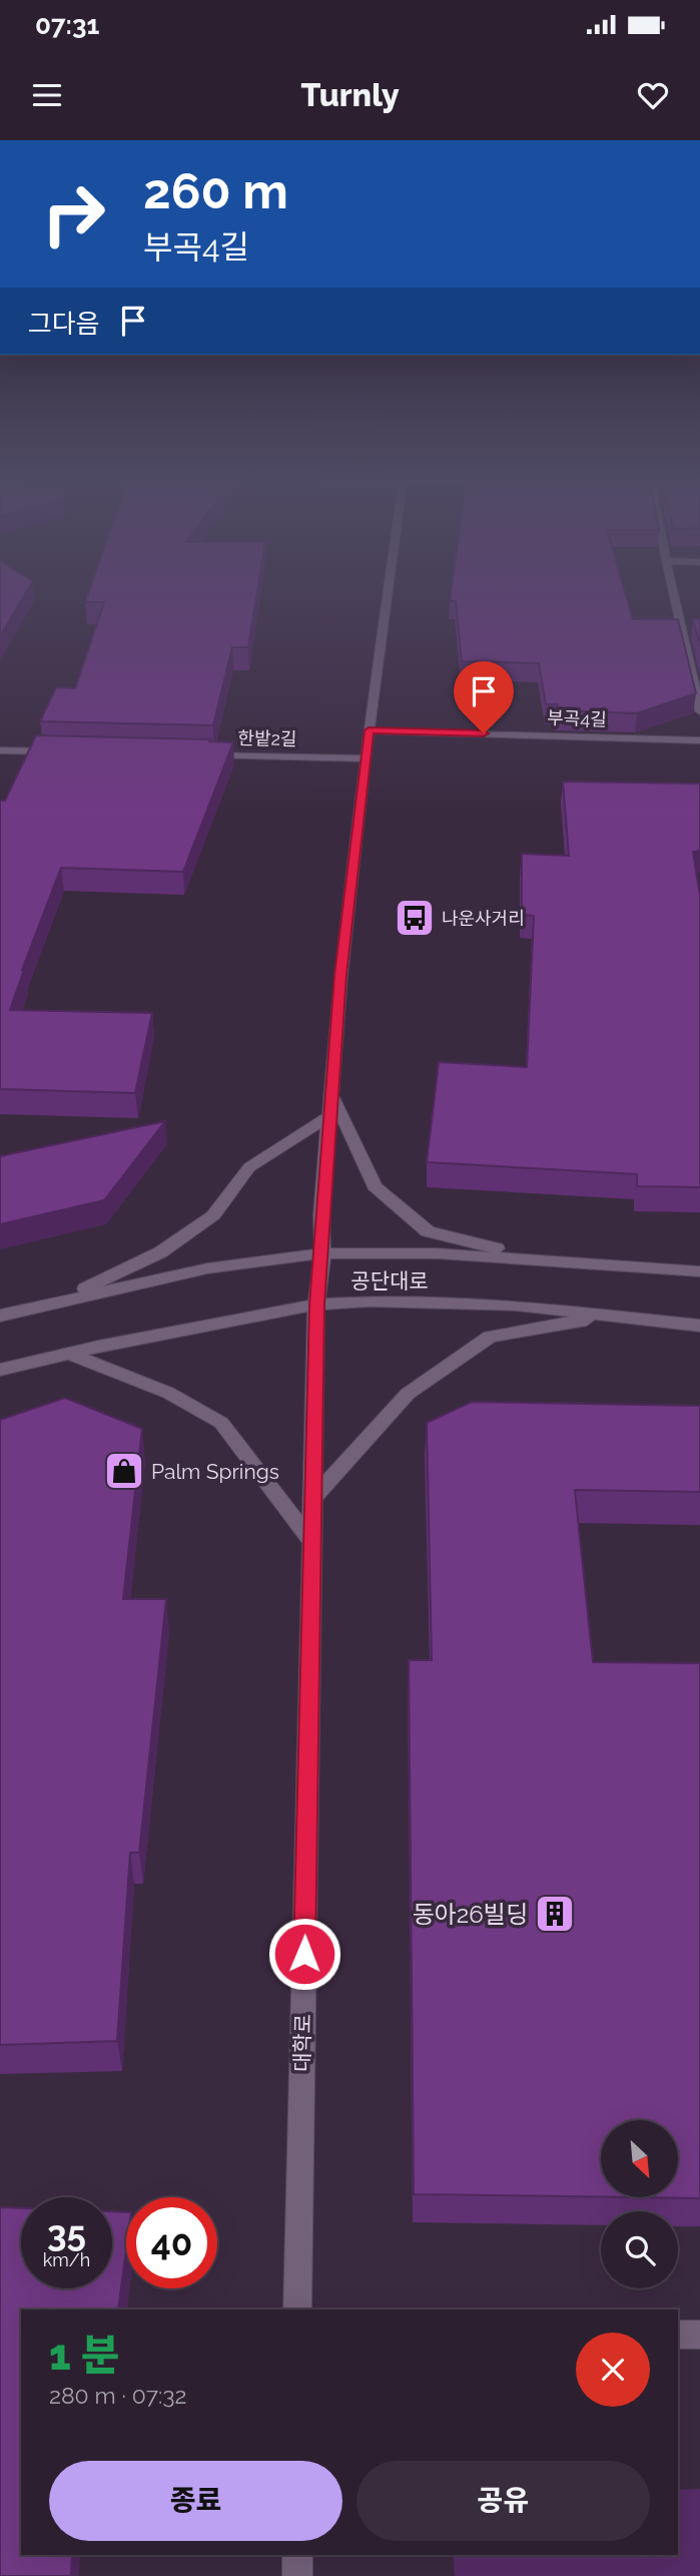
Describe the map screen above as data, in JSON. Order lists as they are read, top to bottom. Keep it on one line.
{"streets":{"street":["부곡4길","한밭2길","공단대로","대학로"]},"crossings":[["부곡4길","대학로"],["한밭2길","대학로"],["공단대로","대학로"]],"places":{"bus stop":["나운사거리"],"shop":["Palm Springs"],"building":["동아26빌딩"]},"north":"bottom right","page":{"status":"07:31","header":"Turnly","turn":["260 m","부곡4길"],"then":"그다음","speed":"35 km/h","limit":"40","heading":["1 분","280 m · 07:32"],"buttons":["종료","공유"]}}
